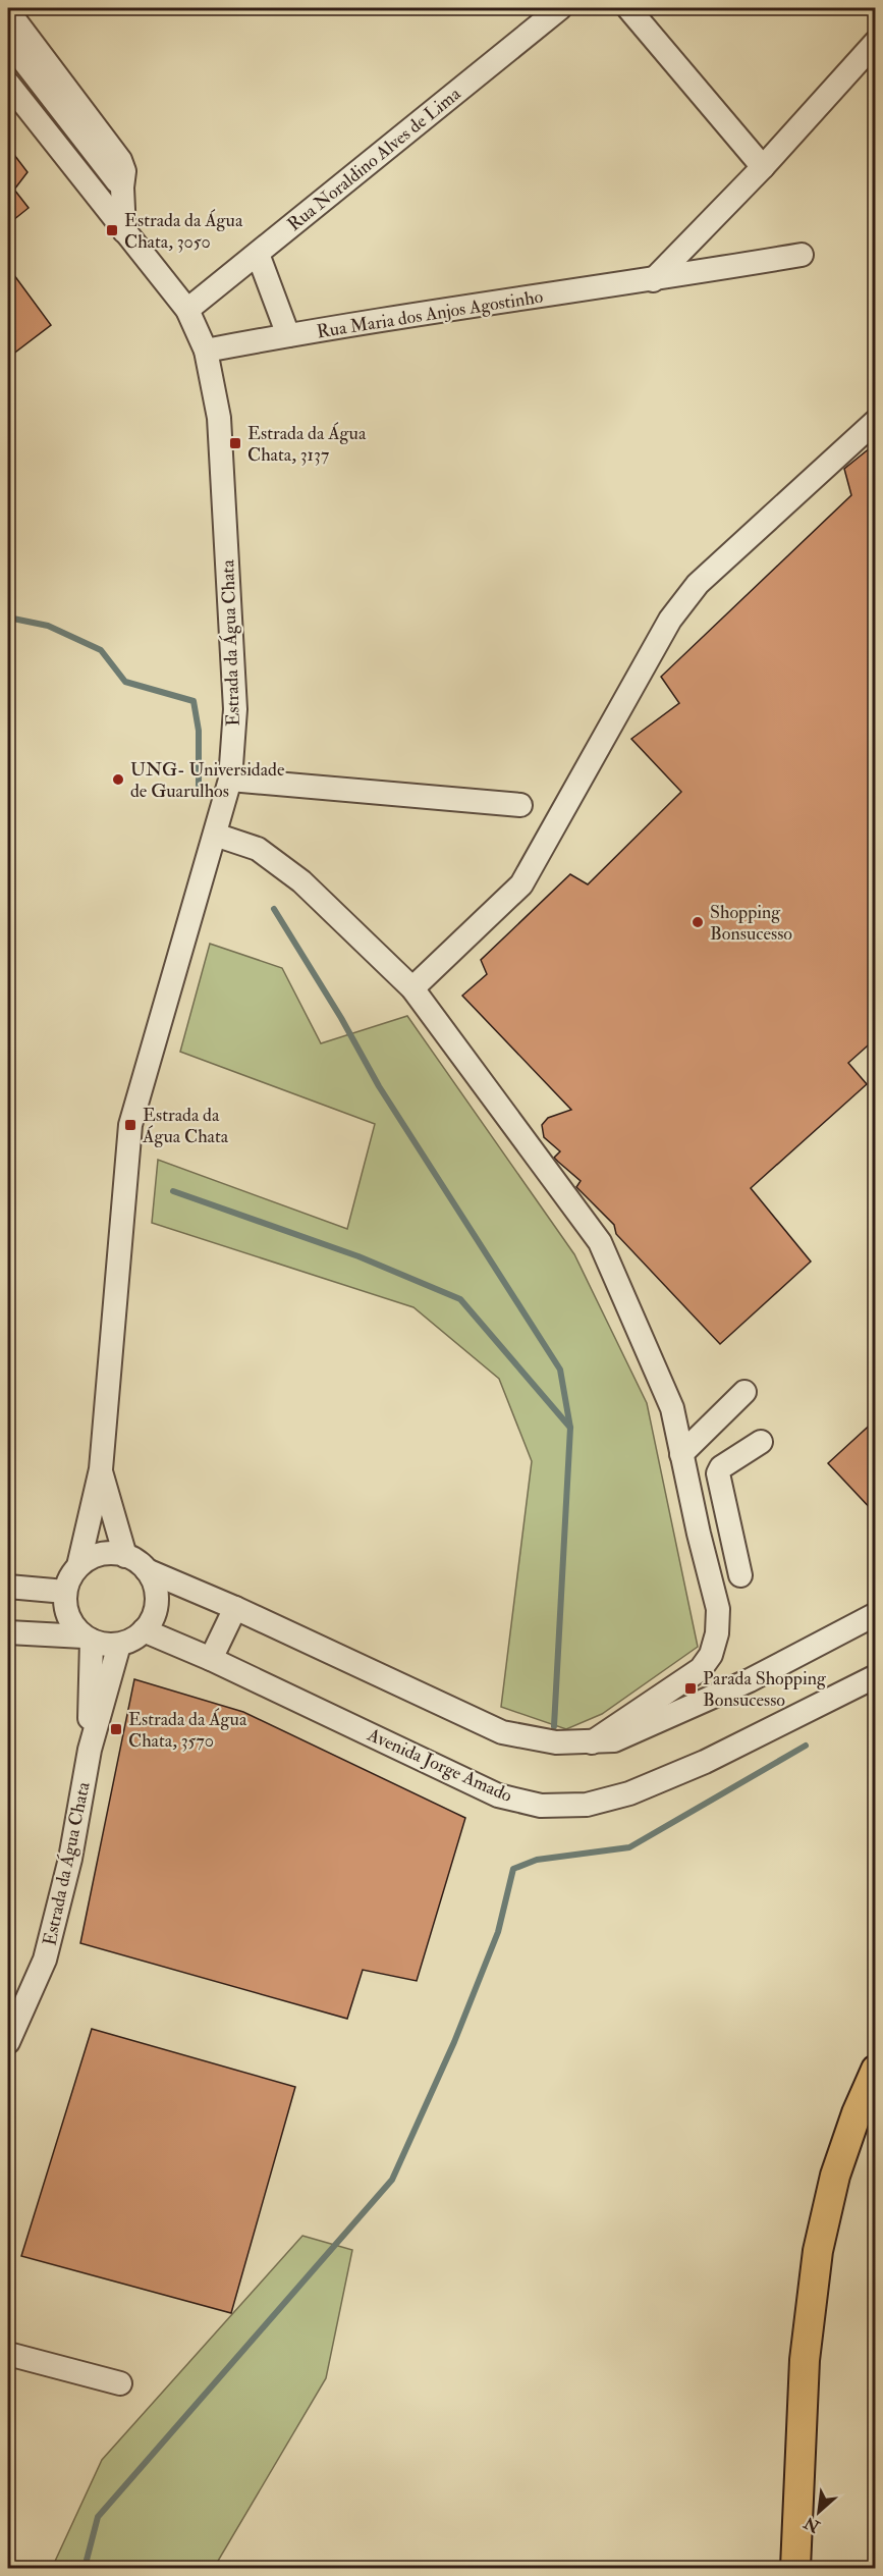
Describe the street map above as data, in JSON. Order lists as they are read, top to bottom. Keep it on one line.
{"streets":{"street":["Rua Noraldino Alves de Lima","Rua Maria dos Anjos Agostinho","Estrada da Água Chata","Avenida Jorge Amado"]},"crossings":[["Rua Noraldino Alves de Lima","Estrada da Água Chata"],["Rua Maria dos Anjos Agostinho","Estrada da Água Chata"],["Estrada da Água Chata","Avenida Jorge Amado"]],"places":{"transit":["Estrada da Água Chata, 3050","Estrada da Água Chata, 3137","Estrada da Água Chata","Parada Shopping Bonsucesso","Estrada da Água Chata, 3570"],"other":["UNG- Universidade de Guarulhos","Shopping Bonsucesso"]},"north":"bottom left"}
